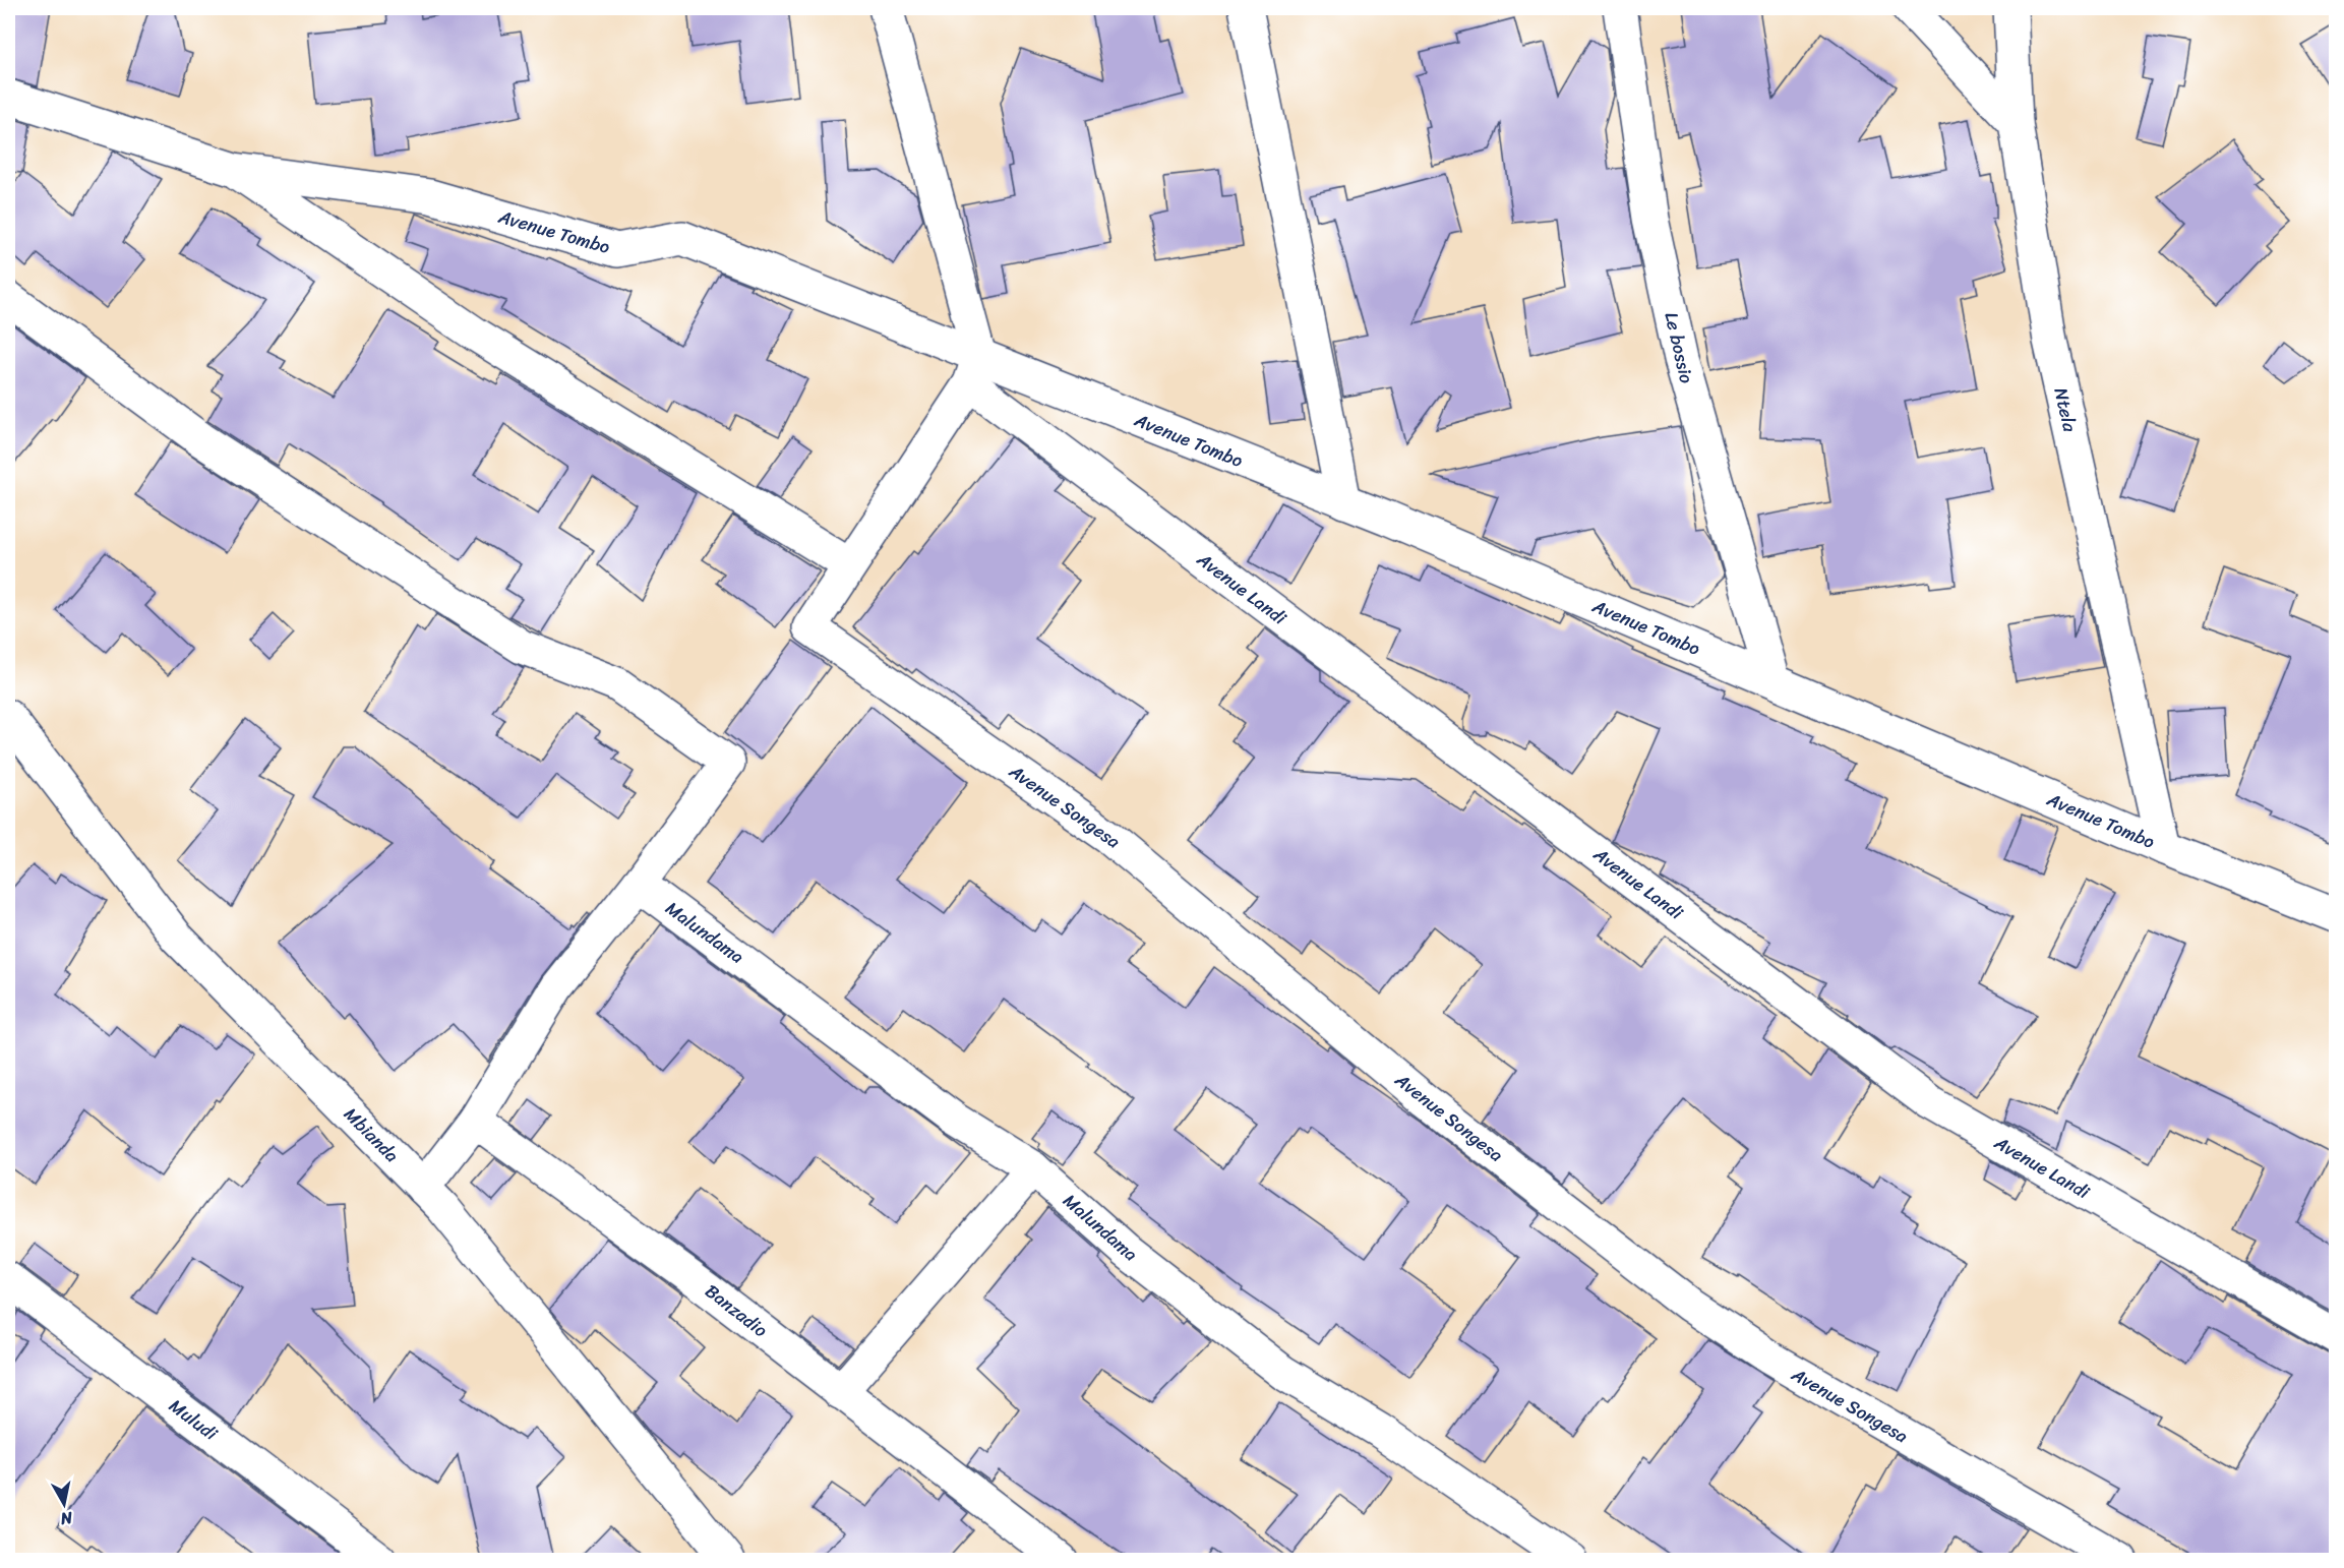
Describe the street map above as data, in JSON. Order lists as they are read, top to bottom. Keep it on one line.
{"streets":{"street":["Avenue Tombo","Le bossio","Ntela","Avenue Landi","Avenue Songesa","Malundama","Mbianda","Banzadio","Muludi"]},"crossings":[["Avenue Tombo","Le bossio"],["Avenue Tombo","Ntela"],["Avenue Tombo","Avenue Landi"]],"north":"bottom"}
